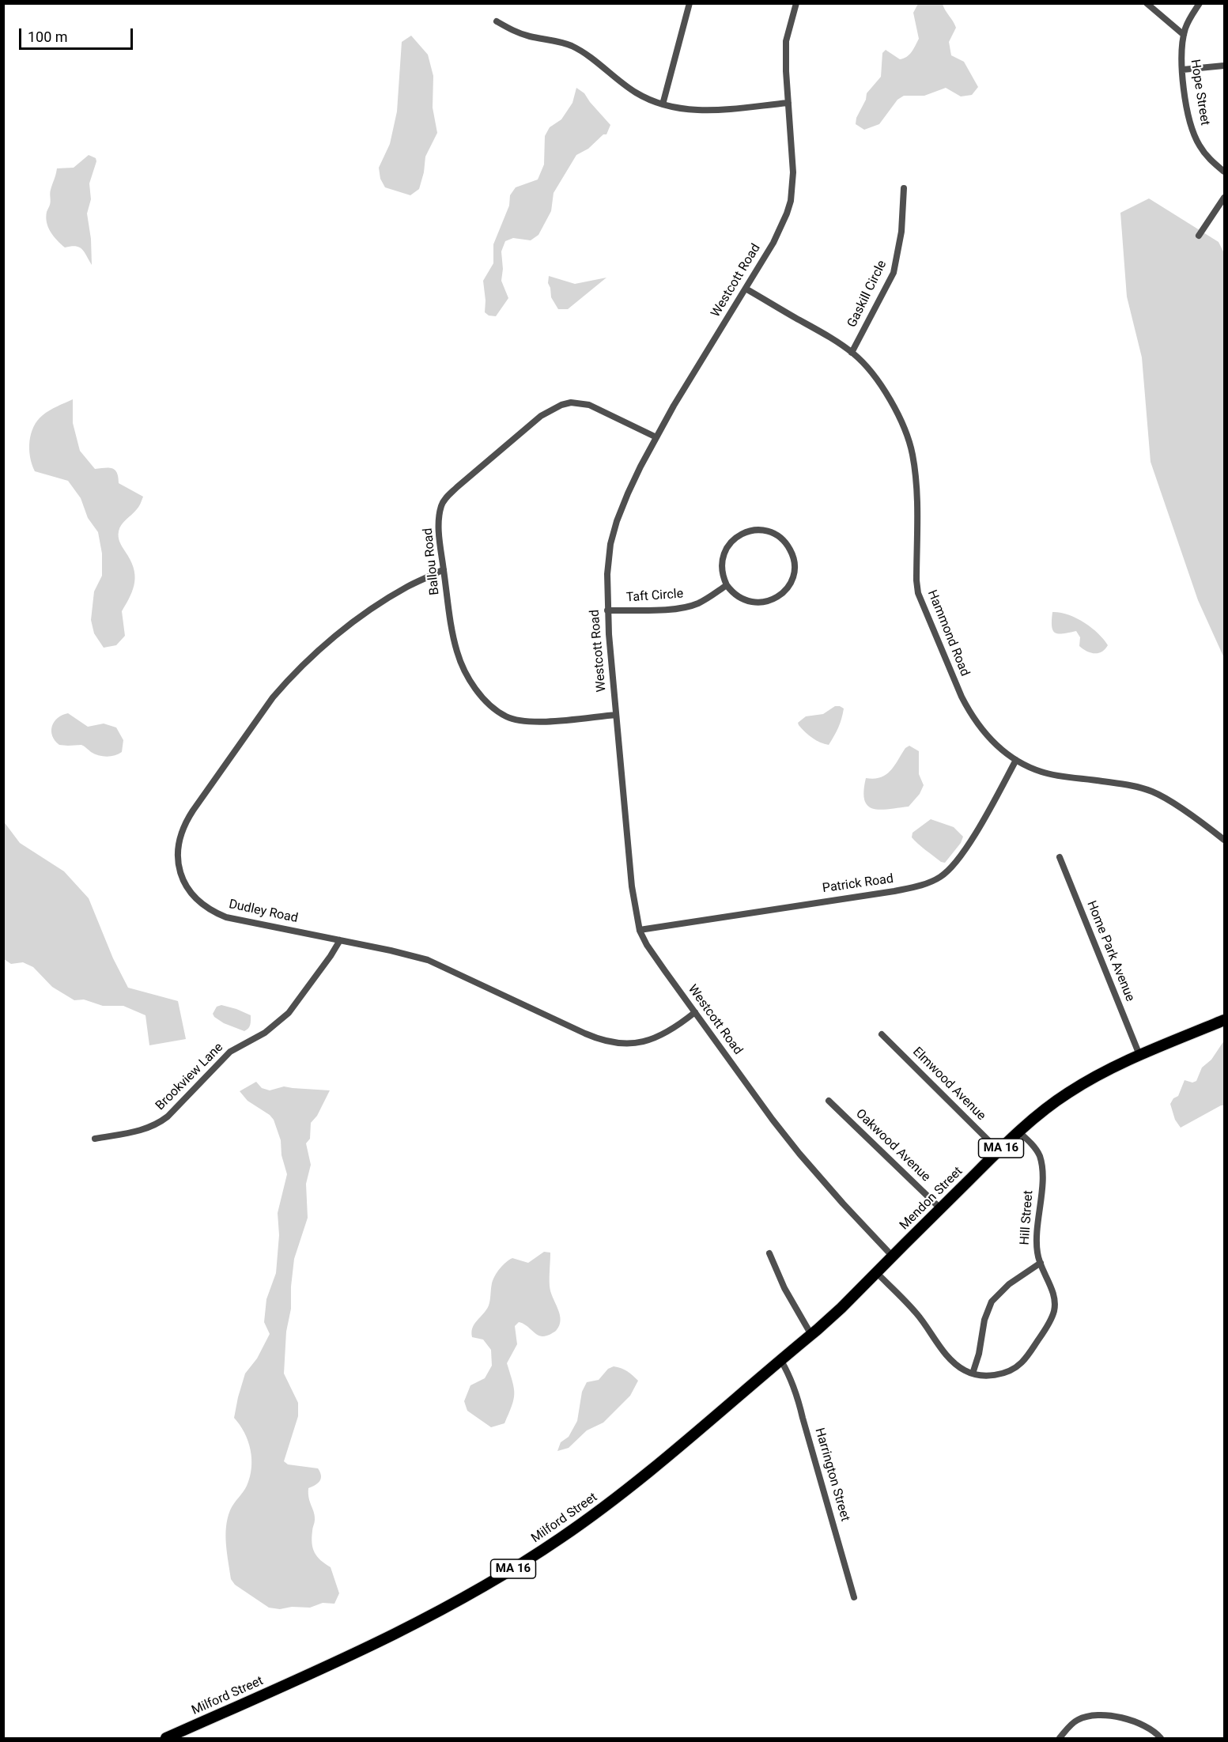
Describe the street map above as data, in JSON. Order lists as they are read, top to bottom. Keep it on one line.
{"streets":{"main road":["MA 16","Mendon Street","Milford Street"],"street":["Hope Street","Westcott Road","Gaskill Circle","Ballou Road","Taft Circle","Hammond Road","Patrick Road","Dudley Road","Home Park Avenue","Brookview Lane","Elmwood Avenue","Oakwood Avenue","Hill Street","Harrington Street"]},"crossings":[["Westcott Road","Ballou Road"],["Westcott Road","Taft Circle"],["Westcott Road","Hammond Road"],["Westcott Road","Patrick Road"],["Westcott Road","Dudley Road"],["Westcott Road","Mendon Street"],["Gaskill Circle","Hammond Road"],["Ballou Road","Dudley Road"],["Hammond Road","Patrick Road"],["Dudley Road","Brookview Lane"],["Home Park Avenue","Mendon Street"],["Elmwood Avenue","Mendon Street"],["Oakwood Avenue","Mendon Street"],["Mendon Street","Hill Street"],["Mendon Street","Milford Street"],["Harrington Street","Milford Street"]],"scale_bar":"100 m"}
